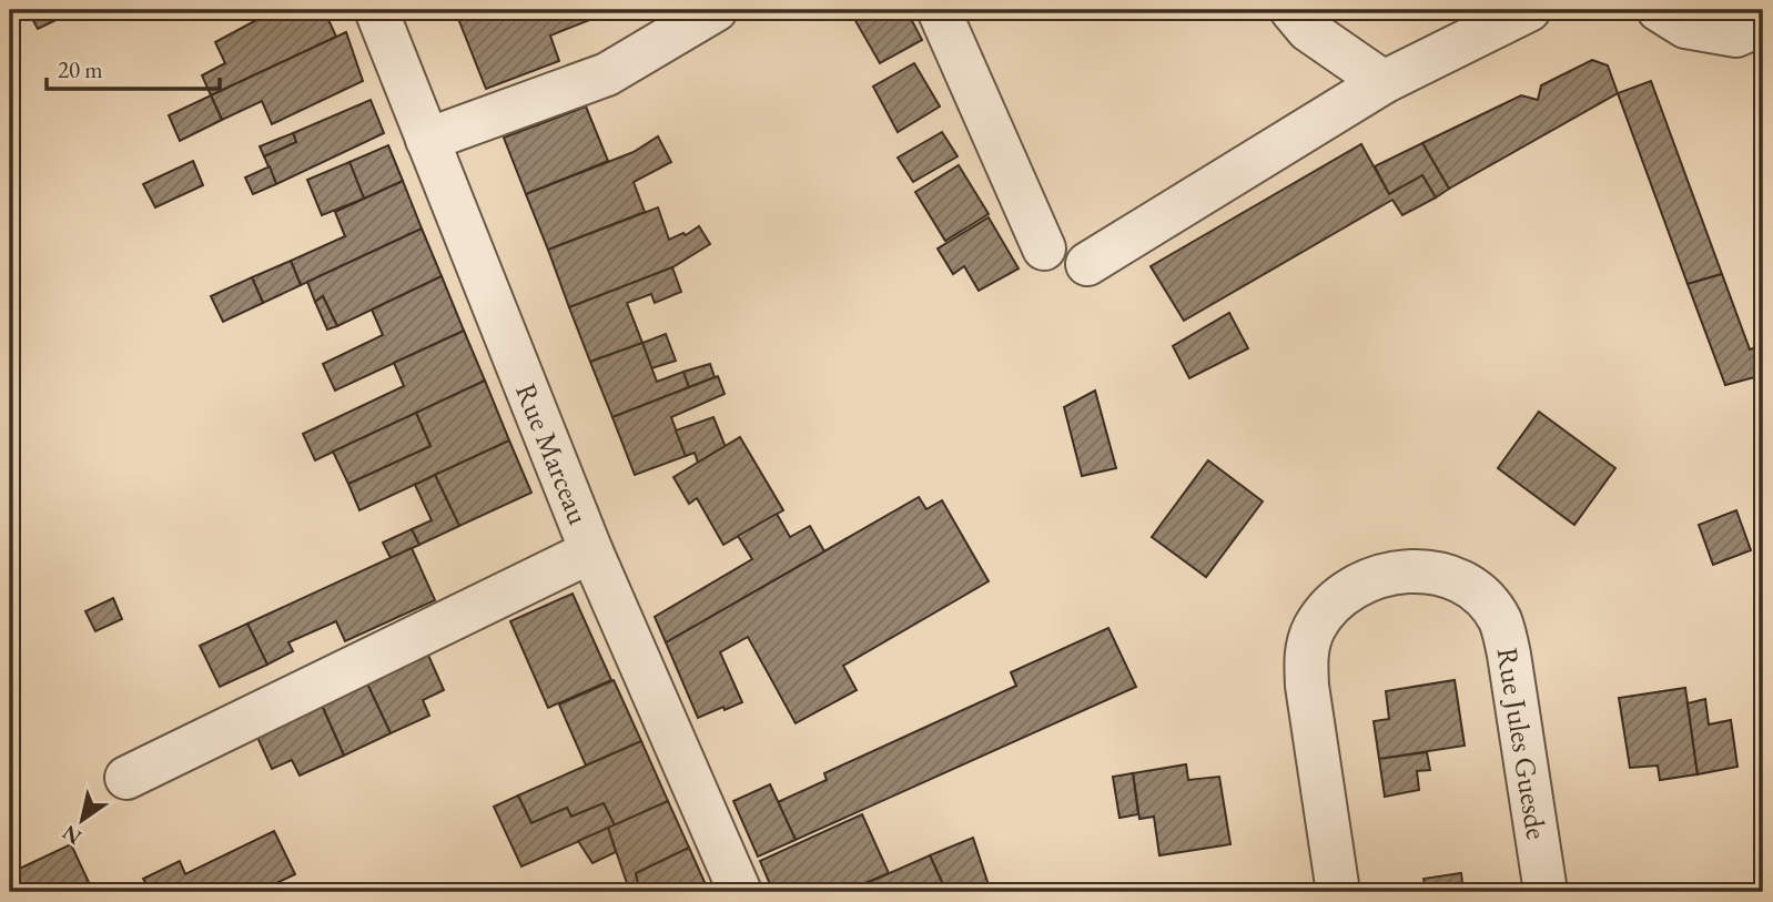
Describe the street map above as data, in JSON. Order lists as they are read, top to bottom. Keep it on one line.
{"streets":{"street":["Rue Marceau","Rue Jules Guesde"]},"scale_bar":"20 m","north":"bottom left"}
